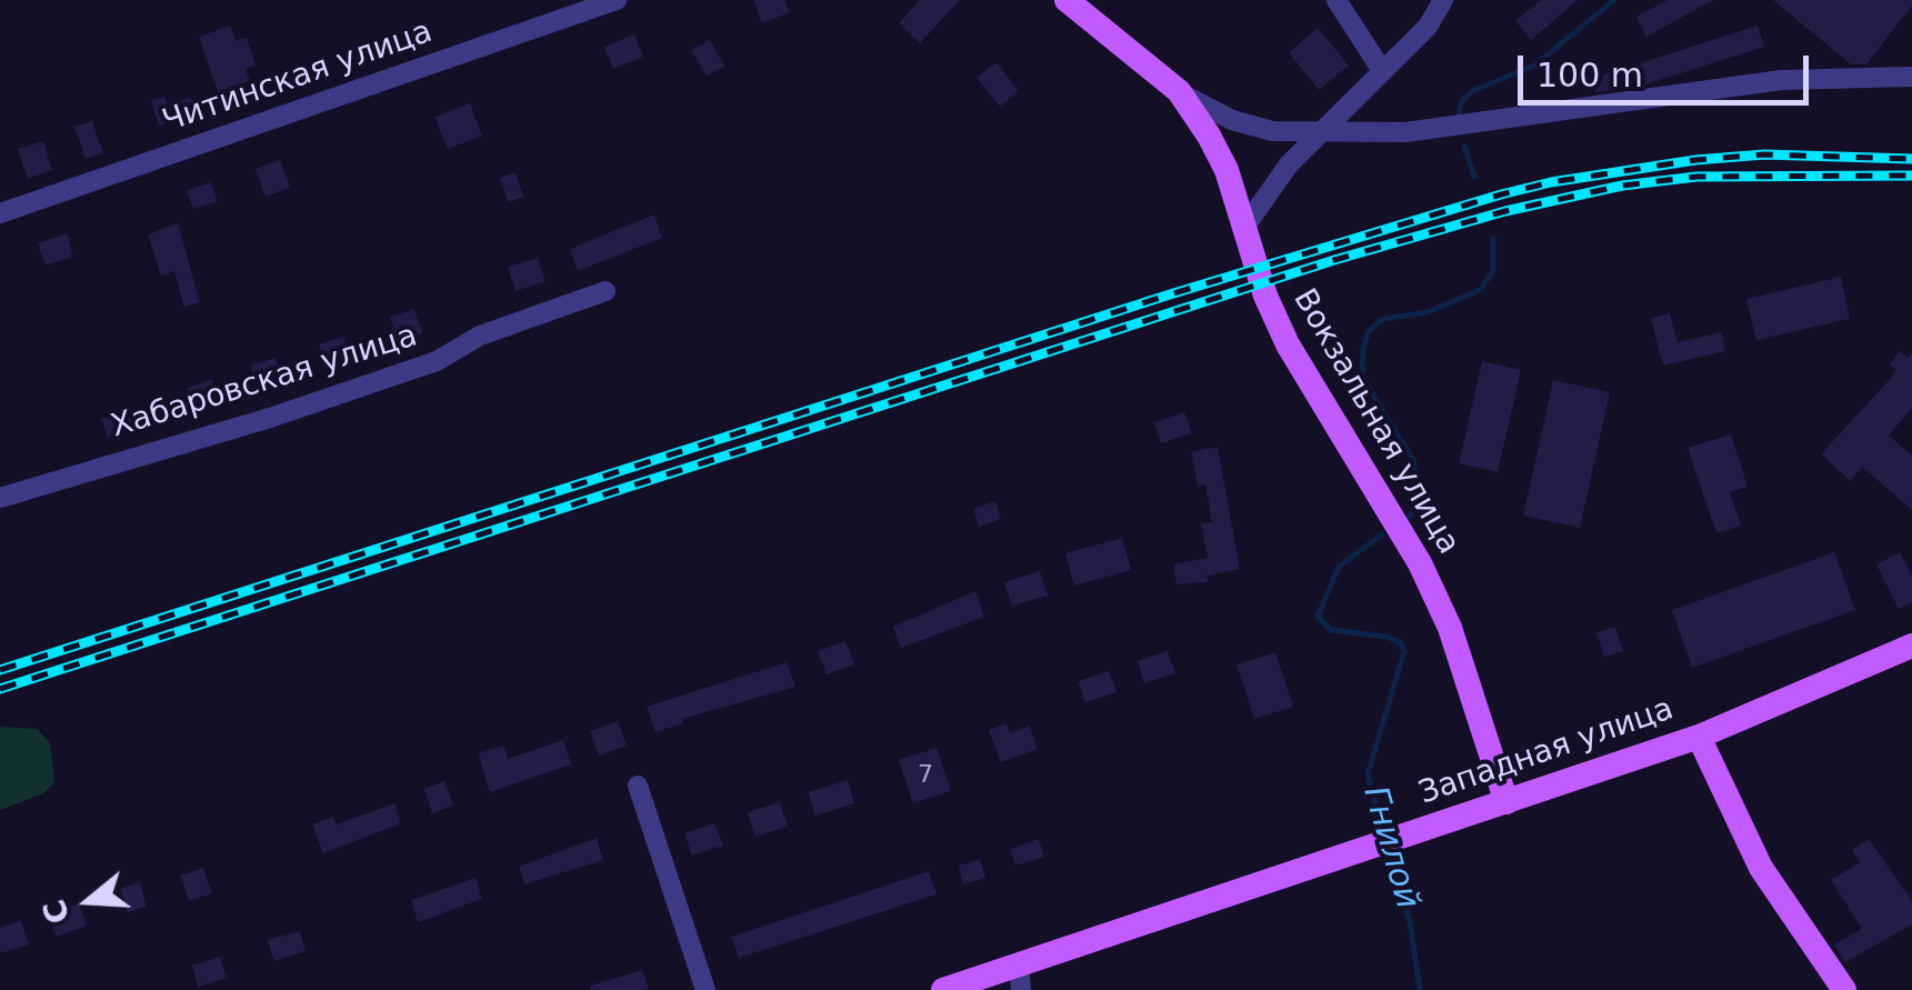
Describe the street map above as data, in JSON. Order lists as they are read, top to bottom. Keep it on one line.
{"streets":{"main road":["Вокзальная улица","Западная улица"],"street":["Читинская улица","Хабаровская улица"]},"crossings":[["Вокзальная улица","Западная улица"]],"water":["Гнилой"],"house_numbers":["7"],"scale_bar":"100 m","north":"left"}
